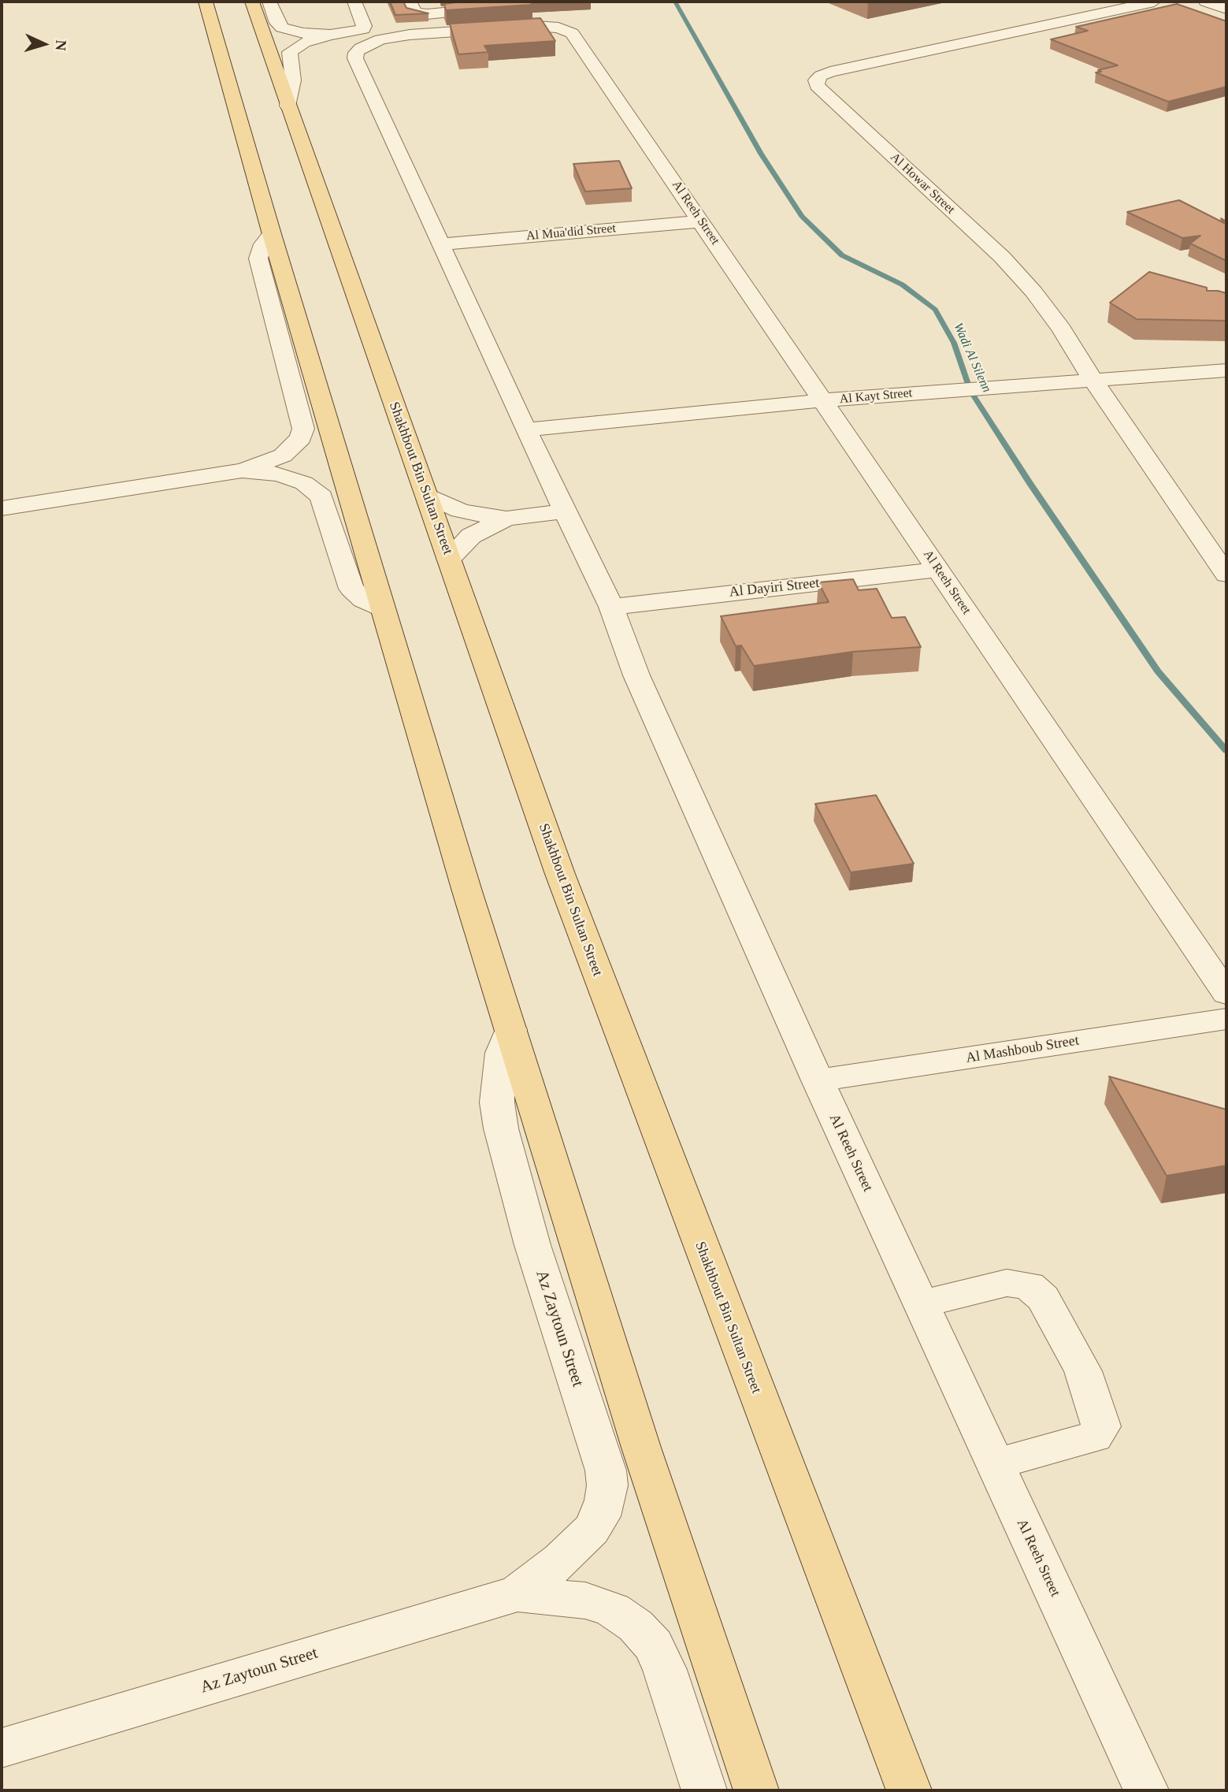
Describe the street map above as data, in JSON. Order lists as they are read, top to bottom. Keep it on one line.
{"streets":{"main road":["Shakhbout Bin Sultan Street"],"street":["Al Howar Street","Al Reeh Street","Al Mua'did Street","Al Kayt Street","Al Dayiri Street","Al Mashboub Street","Az Zaytoun Street"]},"crossings":[["Al Howar Street","Al Kayt Street"],["Al Reeh Street","Al Mua'did Street"],["Al Reeh Street","Al Kayt Street"],["Al Reeh Street","Al Dayiri Street"],["Al Reeh Street","Al Mashboub Street"]],"water":["Wadi Al Silenn"],"north":"right"}
